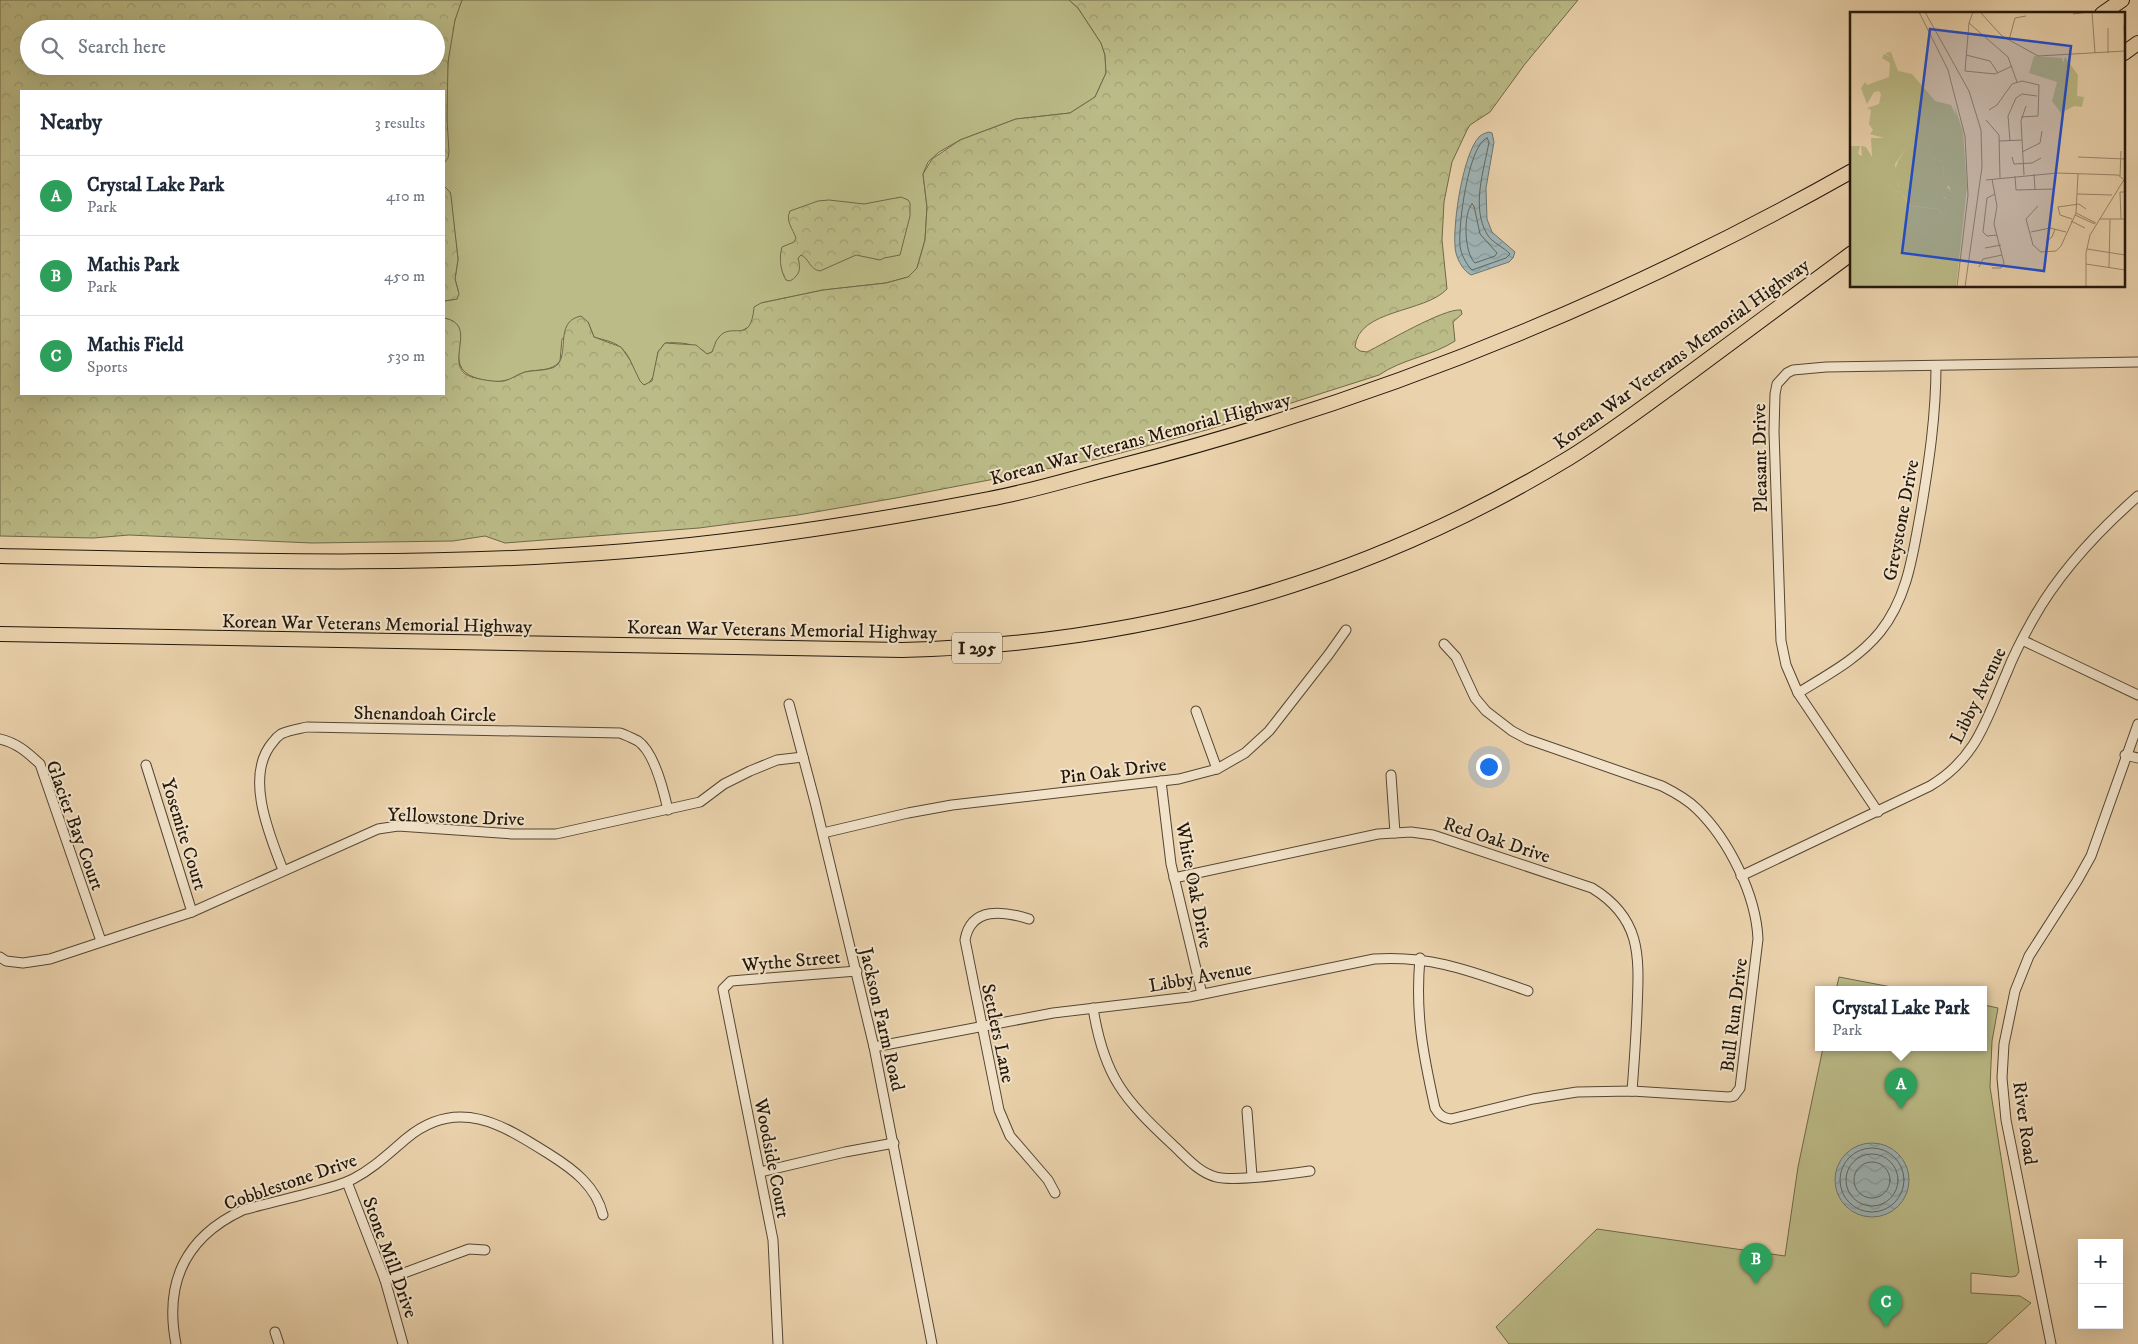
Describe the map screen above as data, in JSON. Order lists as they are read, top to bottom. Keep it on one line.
{"streets":{"highway":["Korean War Veterans Memorial Highway","I 295"],"street":["Pleasant Drive","Greystone Drive","Libby Avenue","Shenandoah Circle","Pin Oak Drive","Yellowstone Drive","Glacier Bay Court","Yosemite Court","Red Oak Drive","White Oak Drive","Wythe Street","Bull Run Drive","Jackson Farm Road","Settlers Lane","River Road","Woodside Court","Cobblestone Drive","Stone Mill Drive"]},"crossings":[["Pleasant Drive","Greystone Drive"],["Pleasant Drive","Libby Avenue"],["Libby Avenue","White Oak Drive"],["Libby Avenue","Bull Run Drive"],["Libby Avenue","Jackson Farm Road"],["Libby Avenue","Settlers Lane"],["Shenandoah Circle","Yellowstone Drive"],["Pin Oak Drive","White Oak Drive"],["Pin Oak Drive","Jackson Farm Road"],["Yellowstone Drive","Glacier Bay Court"],["Yellowstone Drive","Yosemite Court"],["Yellowstone Drive","Jackson Farm Road"],["Red Oak Drive","White Oak Drive"],["Red Oak Drive","Bull Run Drive"],["Wythe Street","Jackson Farm Road"],["Wythe Street","Woodside Court"],["Cobblestone Drive","Stone Mill Drive"]],"page":{"search":"Search here","heading":["Nearby","3 results"],"list":[{"mark":"A","name":"Crystal Lake Park","note":"Park","value":"410 m"},{"mark":"B","name":"Mathis Park","note":"Park","value":"450 m"},{"mark":"C","name":"Mathis Field","note":"Sports","value":"530 m"}],"popup":["Crystal Lake Park","Park"],"pins":["A","B","C"],"map_buttons":["+","−"]}}
